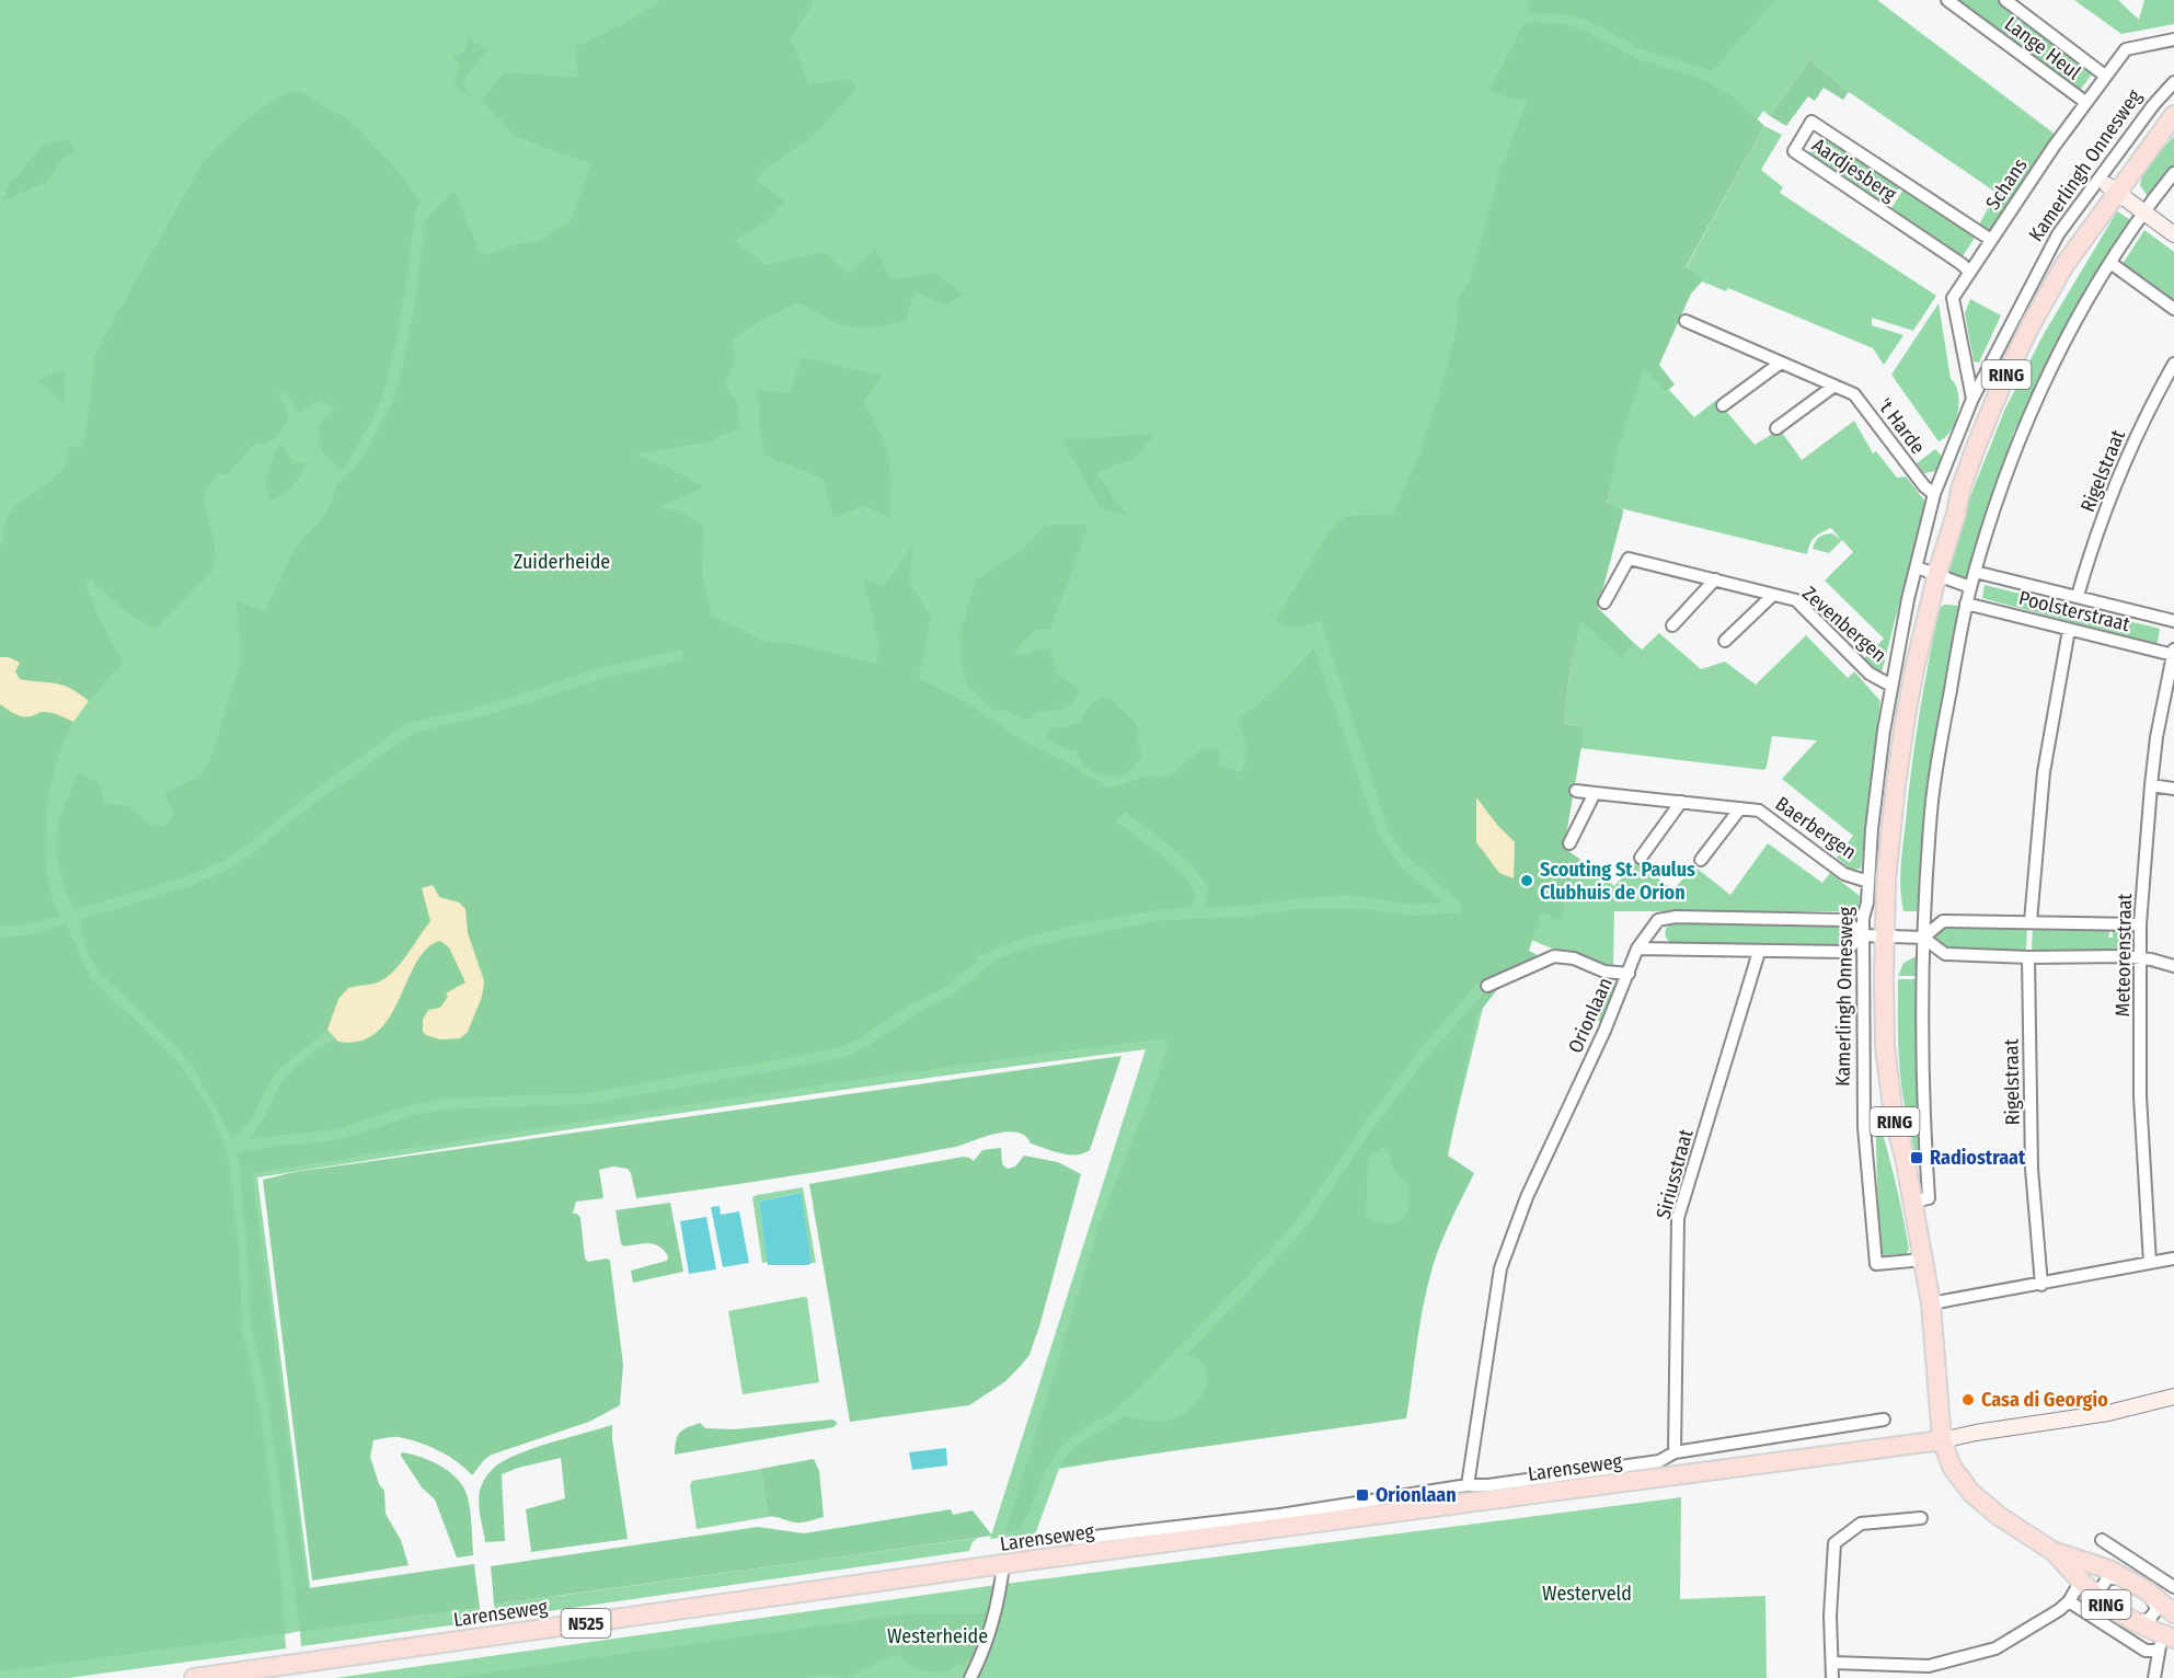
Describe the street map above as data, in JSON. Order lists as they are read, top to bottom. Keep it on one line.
{"streets":{"main road":["Kamerlingh Onnesweg","RING","Larenseweg","N525"],"street":["Lange Heul","Aardjesberg","Schans","'t Harde","Rigelstraat","Poolsterstraat","Zevenbergen","Baerbergen","Meteorenstraat","Orionlaan","Siriusstraat"]},"crossings":[["Lange Heul","Schans"],["Kamerlingh Onnesweg","Schans"],["Kamerlingh Onnesweg","RING"],["Kamerlingh Onnesweg","'t Harde"],["Kamerlingh Onnesweg","Zevenbergen"],["Kamerlingh Onnesweg","Baerbergen"],["Kamerlingh Onnesweg","Orionlaan"],["Kamerlingh Onnesweg","Larenseweg"],["Aardjesberg","Schans"],["RING","Larenseweg"],["Rigelstraat","Poolsterstraat"],["Rigelstraat","Orionlaan"],["Poolsterstraat","Meteorenstraat"],["Meteorenstraat","Orionlaan"],["Orionlaan","Larenseweg"],["Siriusstraat","Larenseweg"]],"parks":["Zuiderheide","Westerveld","Westerheide"],"places":{"other":["Scouting St. Paulus Clubhuis de Orion","Casa di Georgio"],"transit":["Radiostraat","Orionlaan"]}}
